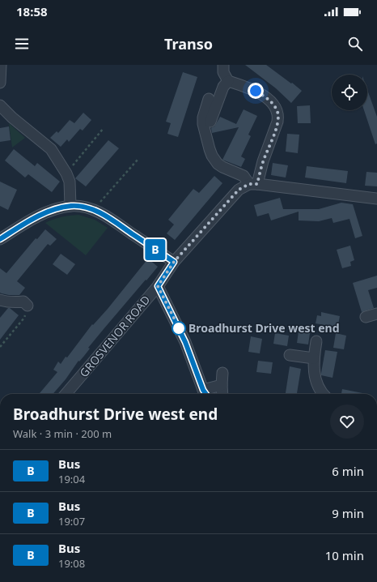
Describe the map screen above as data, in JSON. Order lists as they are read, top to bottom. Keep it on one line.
{"streets":{"street":["GROSVENOR ROAD"]},"places":["Broadhurst Drive west end"],"lines":["bus line B"],"page":{"status":"18:58","header":"Transo","on_map":"B","heading":["Broadhurst Drive west end","Walk · 3 min · 200 m"],"list":[{"mark":"B","name":"Bus","note":"19:04","value":"6 min"},{"mark":"B","name":"Bus","note":"19:07","value":"9 min"},{"mark":"B","name":"Bus","note":"19:08","value":"10 min"}]}}
